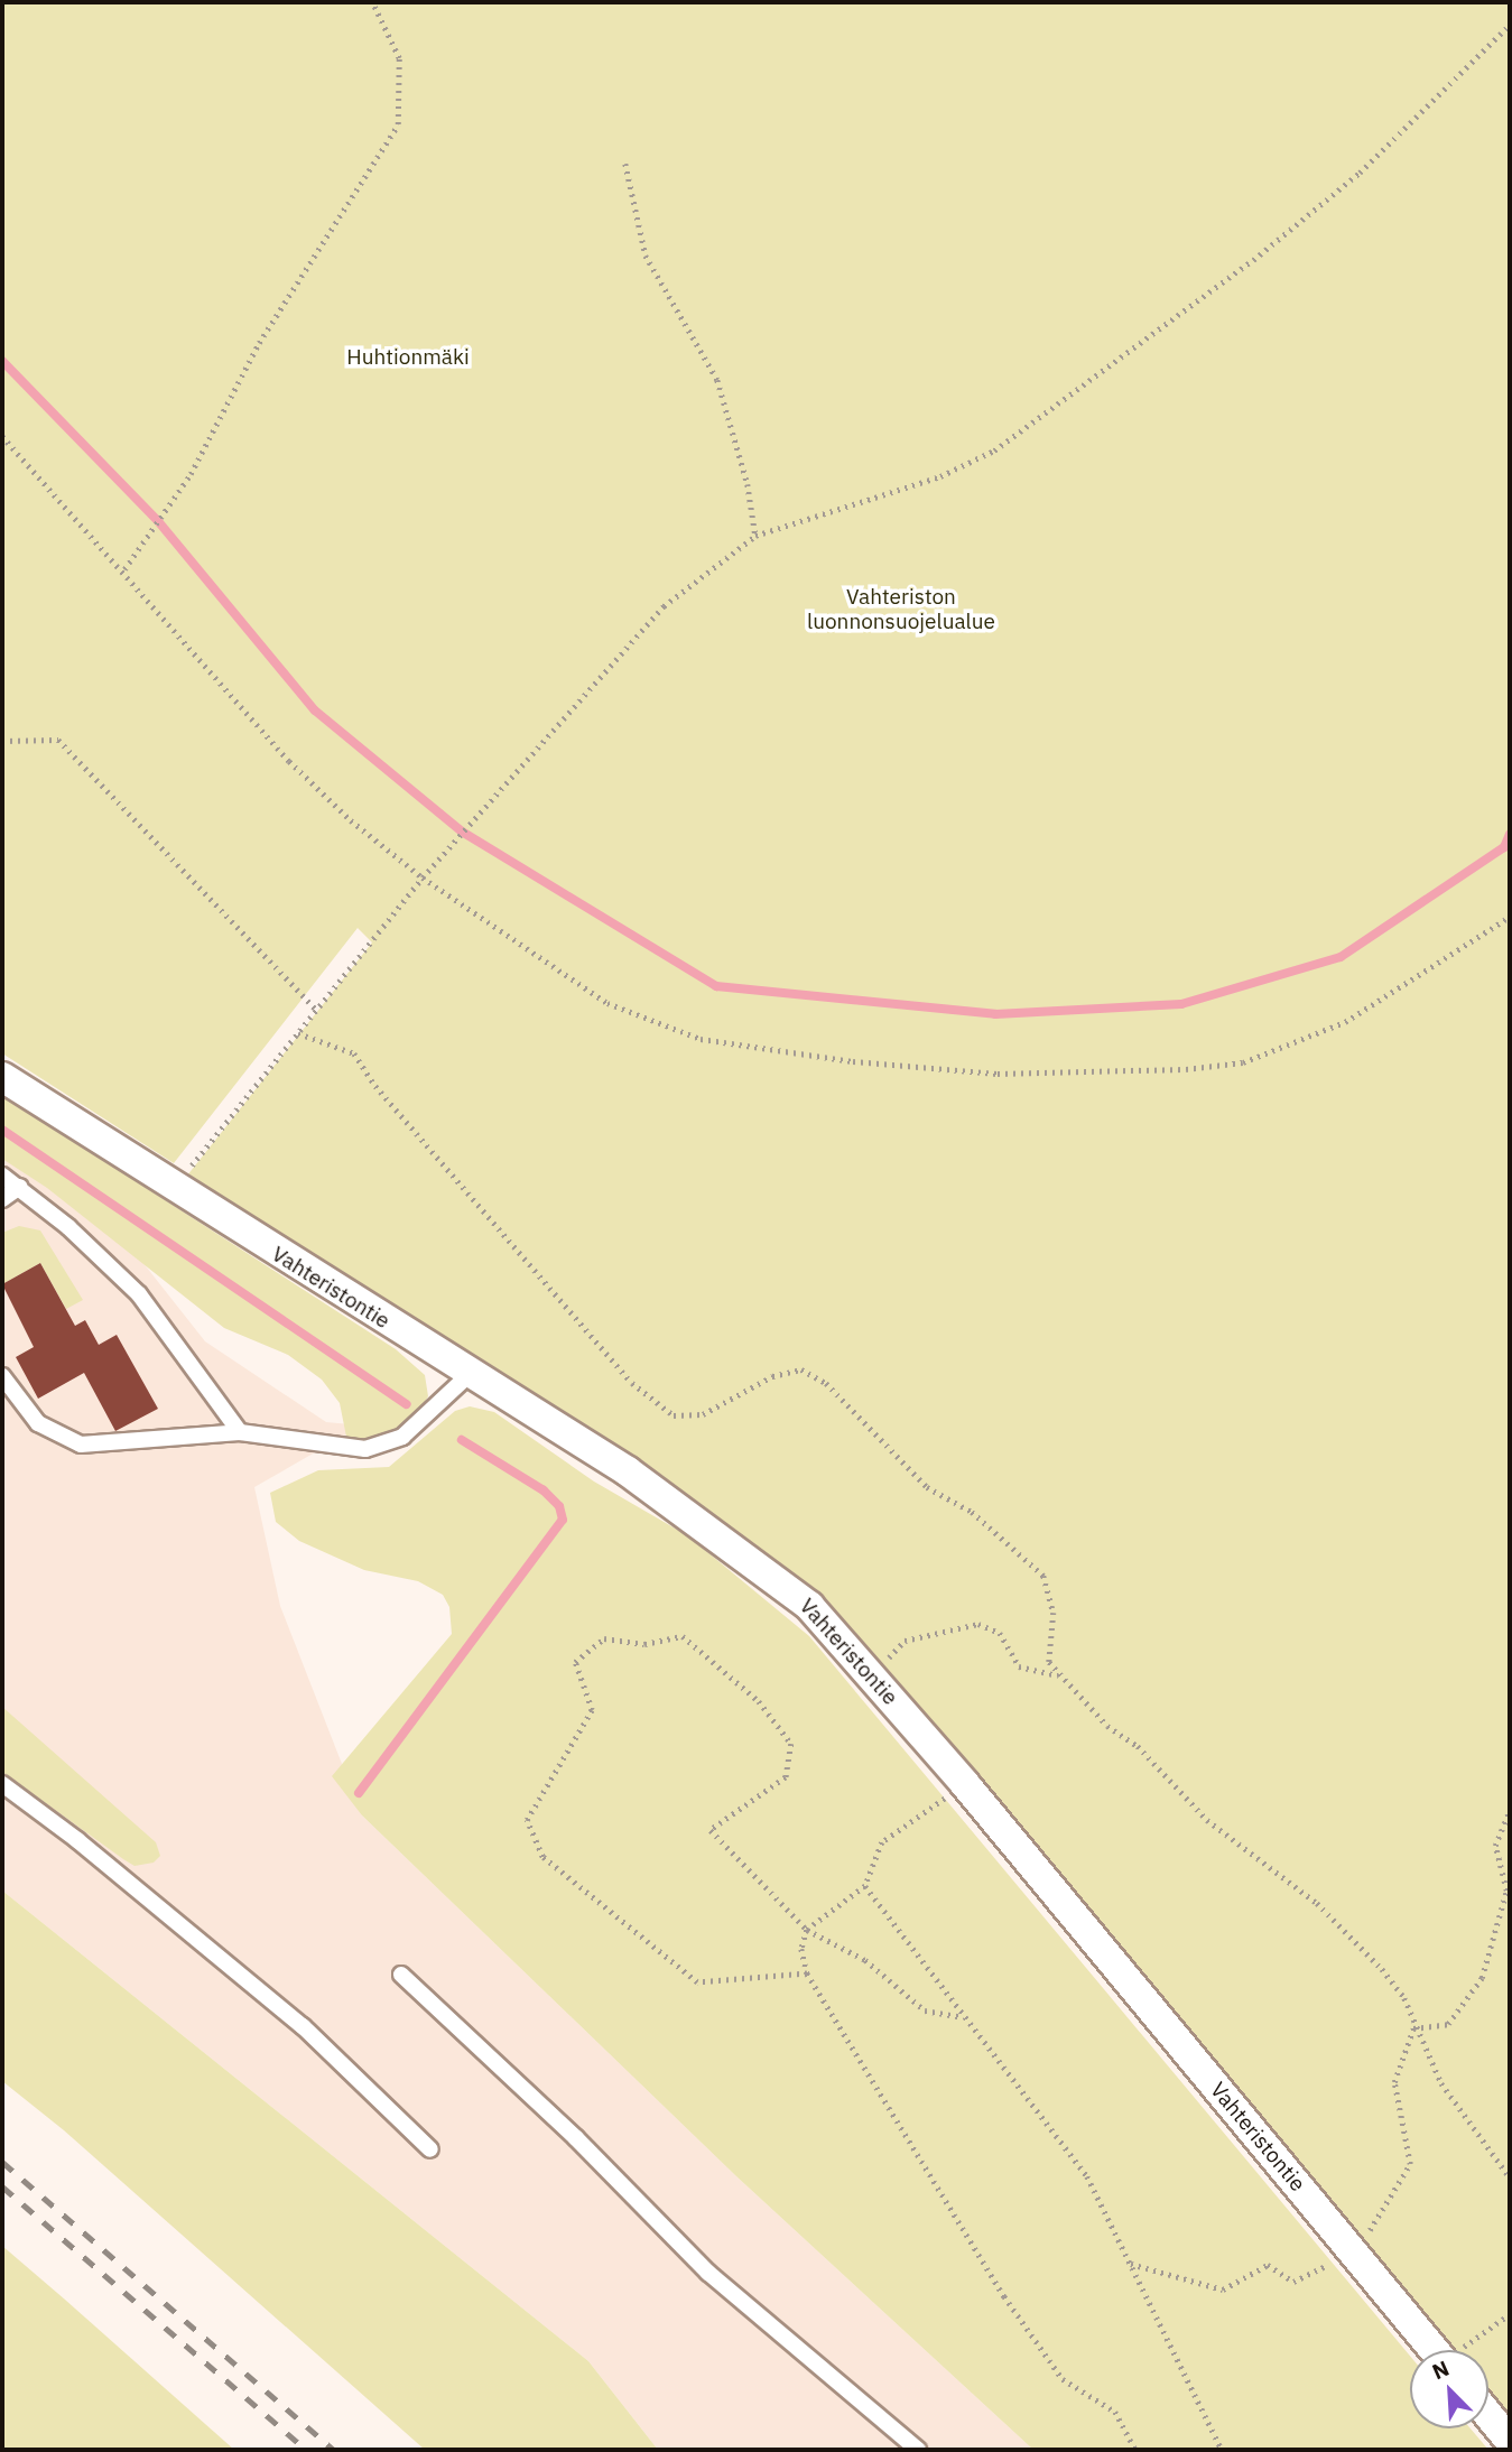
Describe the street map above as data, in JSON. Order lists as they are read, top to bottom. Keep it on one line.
{"streets":{"street":["Vahteristontie"]},"parks":["Huhtionmäki","Vahteriston luonnonsuojelualue"],"north":"top left"}
